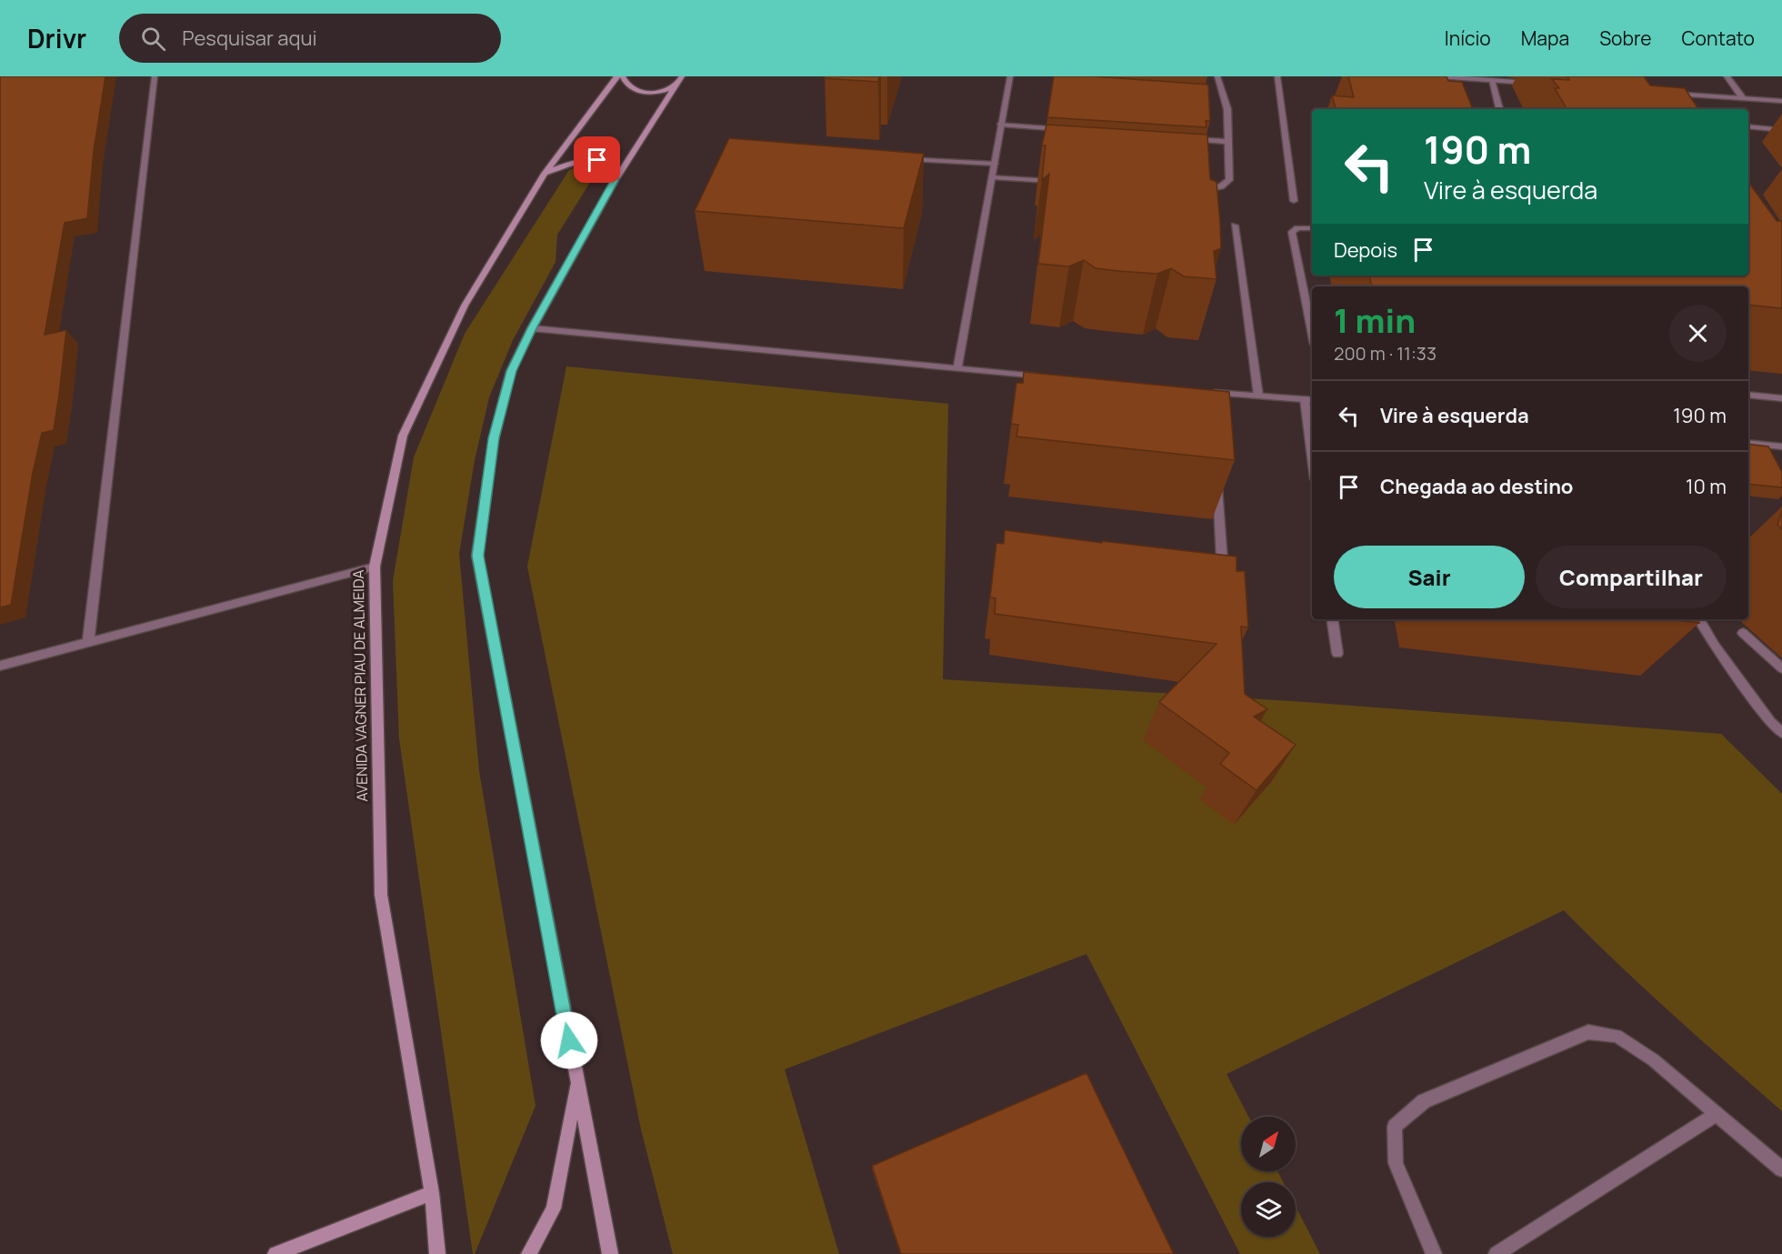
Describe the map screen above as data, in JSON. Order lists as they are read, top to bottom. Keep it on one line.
{"streets":{"main road":["AVENIDA VAGNER PIAU DE ALMEIDA"]},"north":"top right","page":{"header":"Drivr","search":"Pesquisar aqui","nav":["Início","Mapa","Sobre","Contato"],"turn":["190 m","Vire à esquerda"],"then":"Depois","heading":["1 min","200 m · 11:33"],"list":[{"name":"Vire à esquerda","value":"190 m"},{"name":"Chegada ao destino","value":"10 m"}],"buttons":["Sair","Compartilhar"]}}
